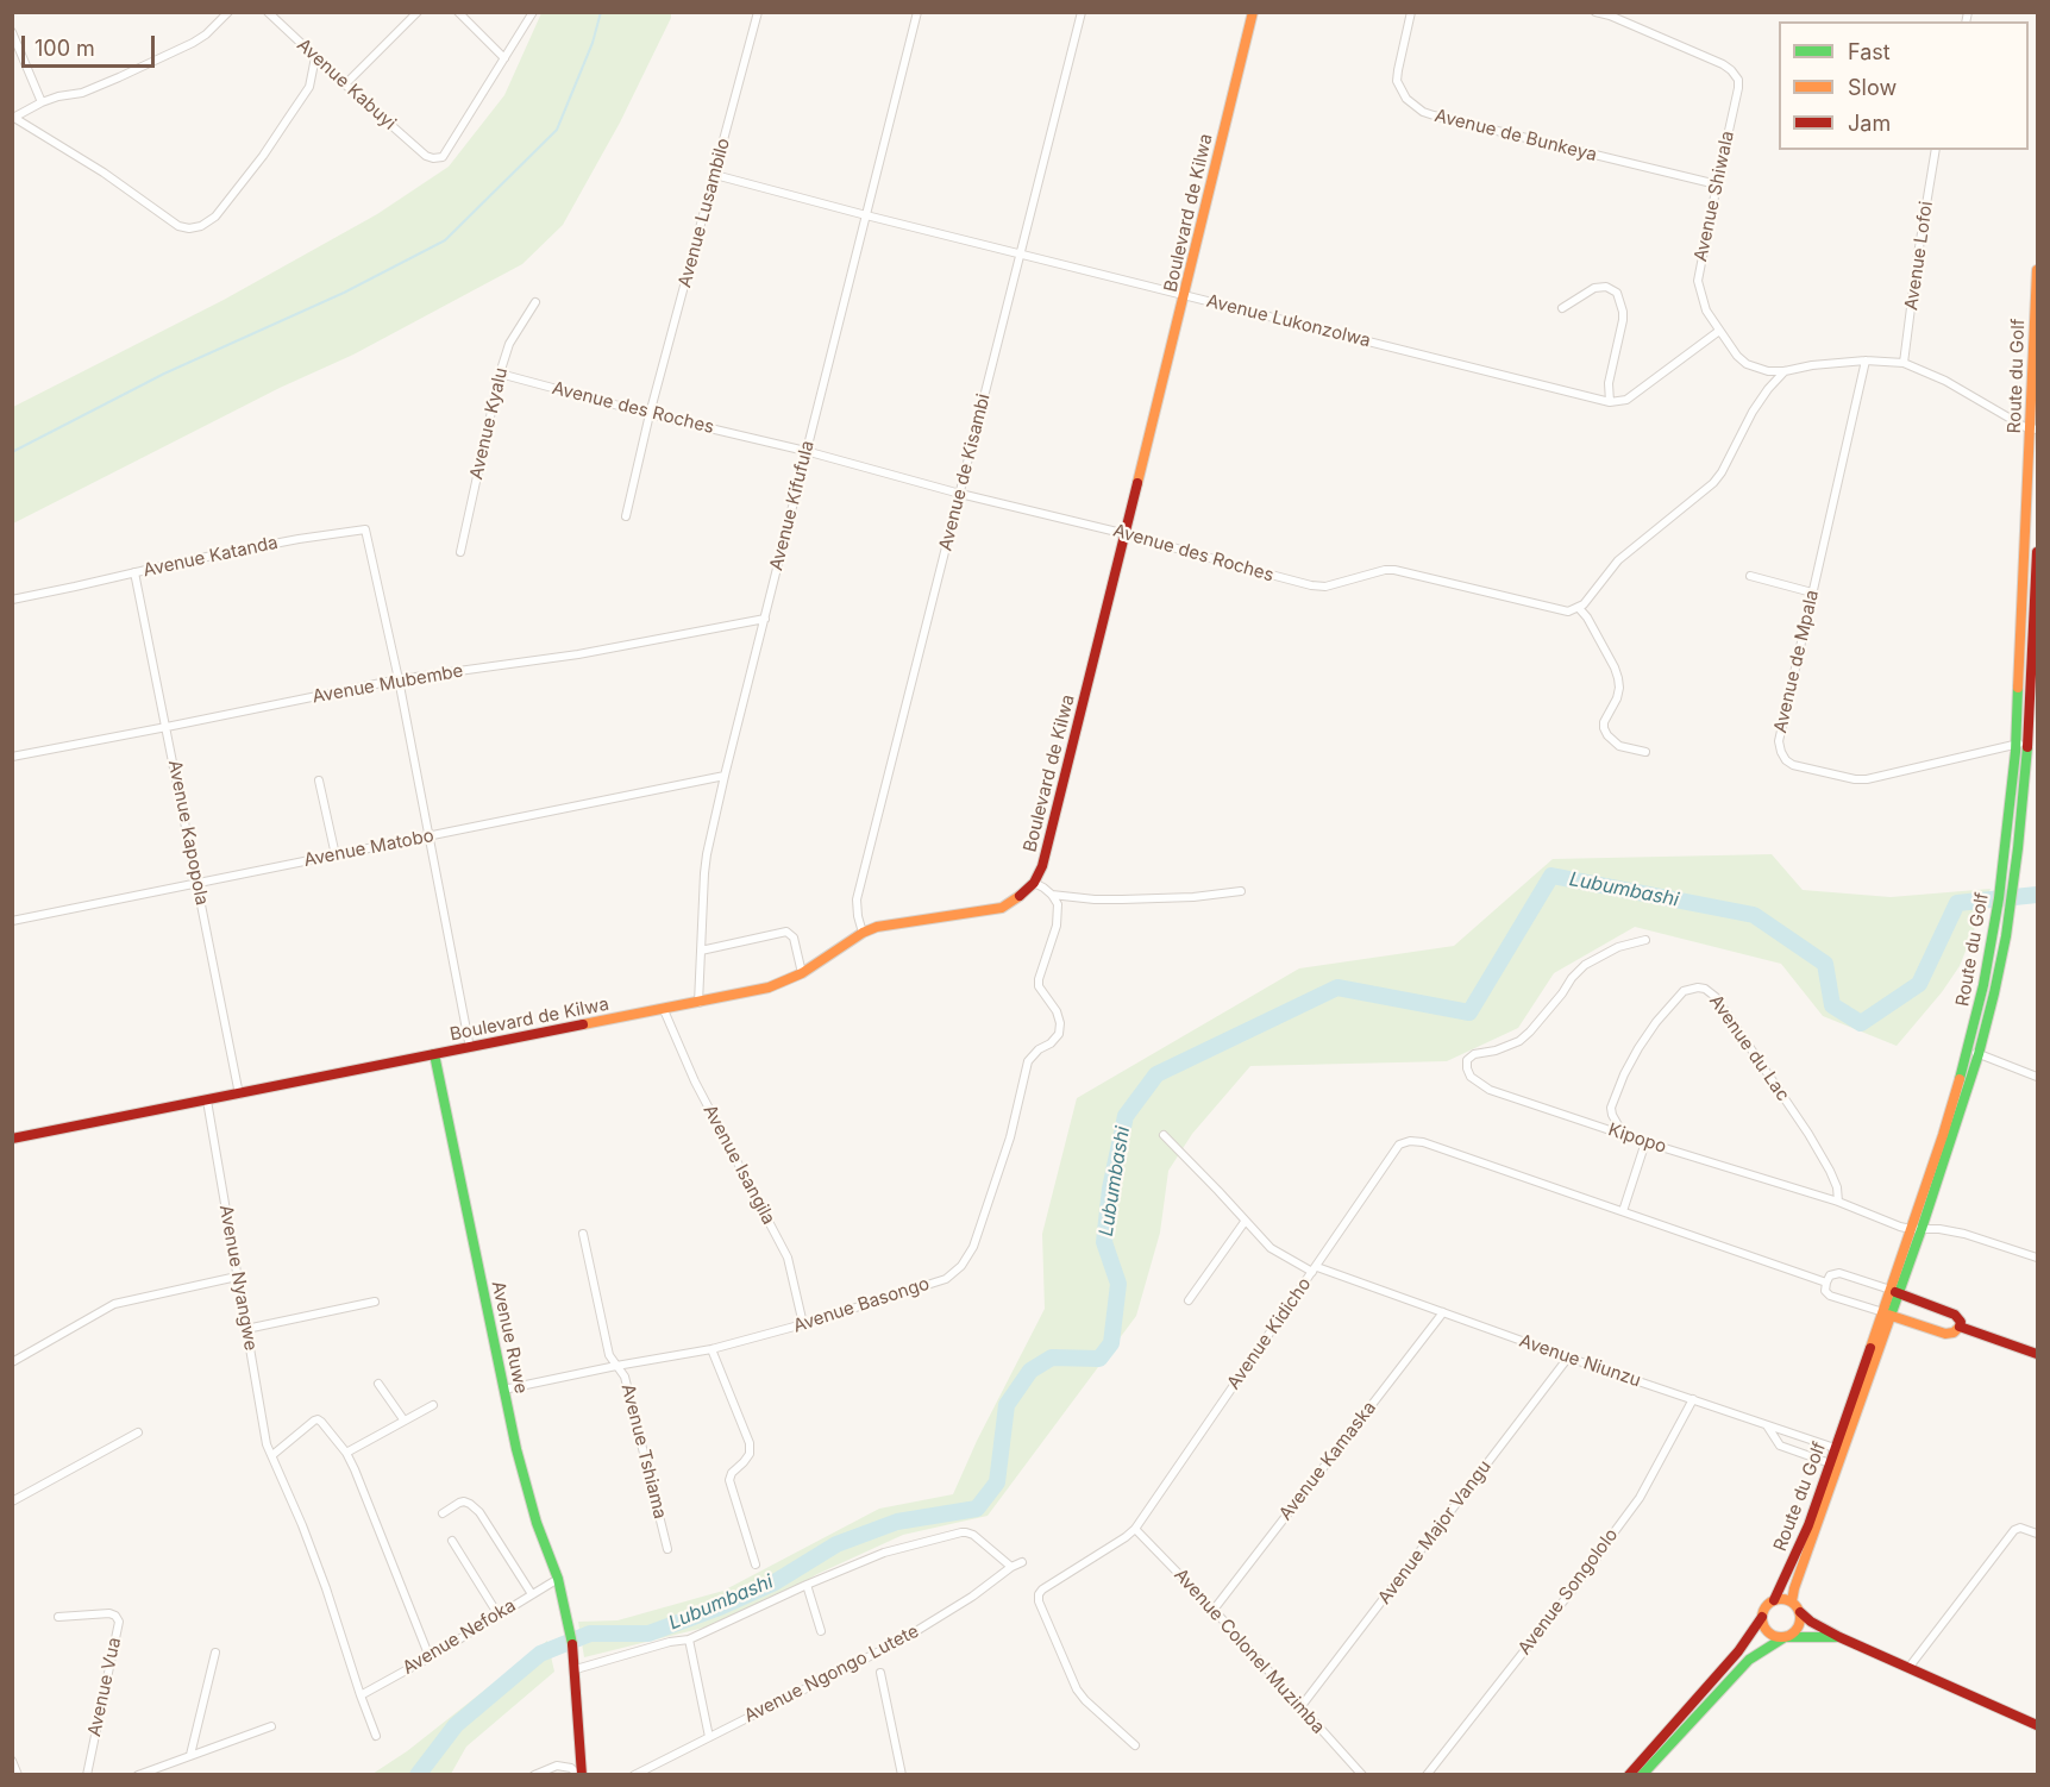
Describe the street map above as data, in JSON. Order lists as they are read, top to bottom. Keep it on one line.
{"streets":{"street":["Avenue Kabuyi","Avenue de Bunkeya","Avenue Shiwala","Avenue Lusambilo","Boulevard de Kilwa","Avenue Lofoi","Avenue Lukonzolwa","Route du Golf","Avenue des Roches","Avenue Kyalu","Avenue de Kisambi","Avenue Kifufula","Avenue Katanda","Avenue de Mpala","Avenue Mubembe","Avenue Kapopola","Avenue Matobo","Avenue du Lac","Kipopo","Avenue Isangila","Avenue Nyangwe","Avenue Basongo","Avenue Kidicho","Avenue Ruwe","Avenue Niunzu","Avenue Tshiama","Avenue Kamaska","Avenue Major Vangu","Avenue Songololo","Avenue Nefoka","Avenue Colonel Muzimba","Avenue Ngongo Lutete","Avenue Vua"]},"crossings":[["Avenue de Bunkeya","Avenue Shiwala"],["Avenue Shiwala","Avenue Lofoi"],["Avenue Shiwala","Route du Golf"],["Avenue Shiwala","Avenue de Mpala"],["Avenue Lusambilo","Avenue Lukonzolwa"],["Avenue Lusambilo","Avenue des Roches"],["Boulevard de Kilwa","Avenue Lukonzolwa"],["Boulevard de Kilwa","Avenue des Roches"],["Boulevard de Kilwa","Avenue de Kisambi"],["Boulevard de Kilwa","Avenue Kifufula"],["Boulevard de Kilwa","Avenue Kapopola"],["Boulevard de Kilwa","Avenue Isangila"],["Boulevard de Kilwa","Avenue Nyangwe"],["Boulevard de Kilwa","Avenue Ruwe"],["Avenue Lukonzolwa","Avenue de Kisambi"],["Avenue Lukonzolwa","Avenue Kifufula"],["Route du Golf","Avenue de Mpala"],["Route du Golf","Kipopo"],["Route du Golf","Avenue Niunzu"],["Avenue des Roches","Avenue Kyalu"],["Avenue des Roches","Avenue de Kisambi"],["Avenue des Roches","Avenue Kifufula"],["Avenue Kifufula","Avenue Mubembe"],["Avenue Kifufula","Avenue Matobo"],["Avenue Katanda","Avenue Mubembe"],["Avenue Katanda","Avenue Kapopola"],["Avenue Mubembe","Avenue Kapopola"],["Avenue Kapopola","Avenue Matobo"],["Avenue du Lac","Kipopo"],["Avenue Isangila","Avenue Basongo"],["Avenue Nyangwe","Avenue Nefoka"],["Avenue Basongo","Avenue Ruwe"],["Avenue Basongo","Avenue Tshiama"],["Avenue Kidicho","Avenue Niunzu"],["Avenue Kidicho","Avenue Colonel Muzimba"],["Avenue Ruwe","Avenue Nefoka"],["Avenue Niunzu","Avenue Kamaska"],["Avenue Niunzu","Avenue Major Vangu"],["Avenue Niunzu","Avenue Songololo"],["Avenue Kamaska","Avenue Colonel Muzimba"],["Avenue Major Vangu","Avenue Colonel Muzimba"]],"water":["Lubumbashi"],"legend":["Fast","Slow","Jam"],"scale_bar":"100 m"}
